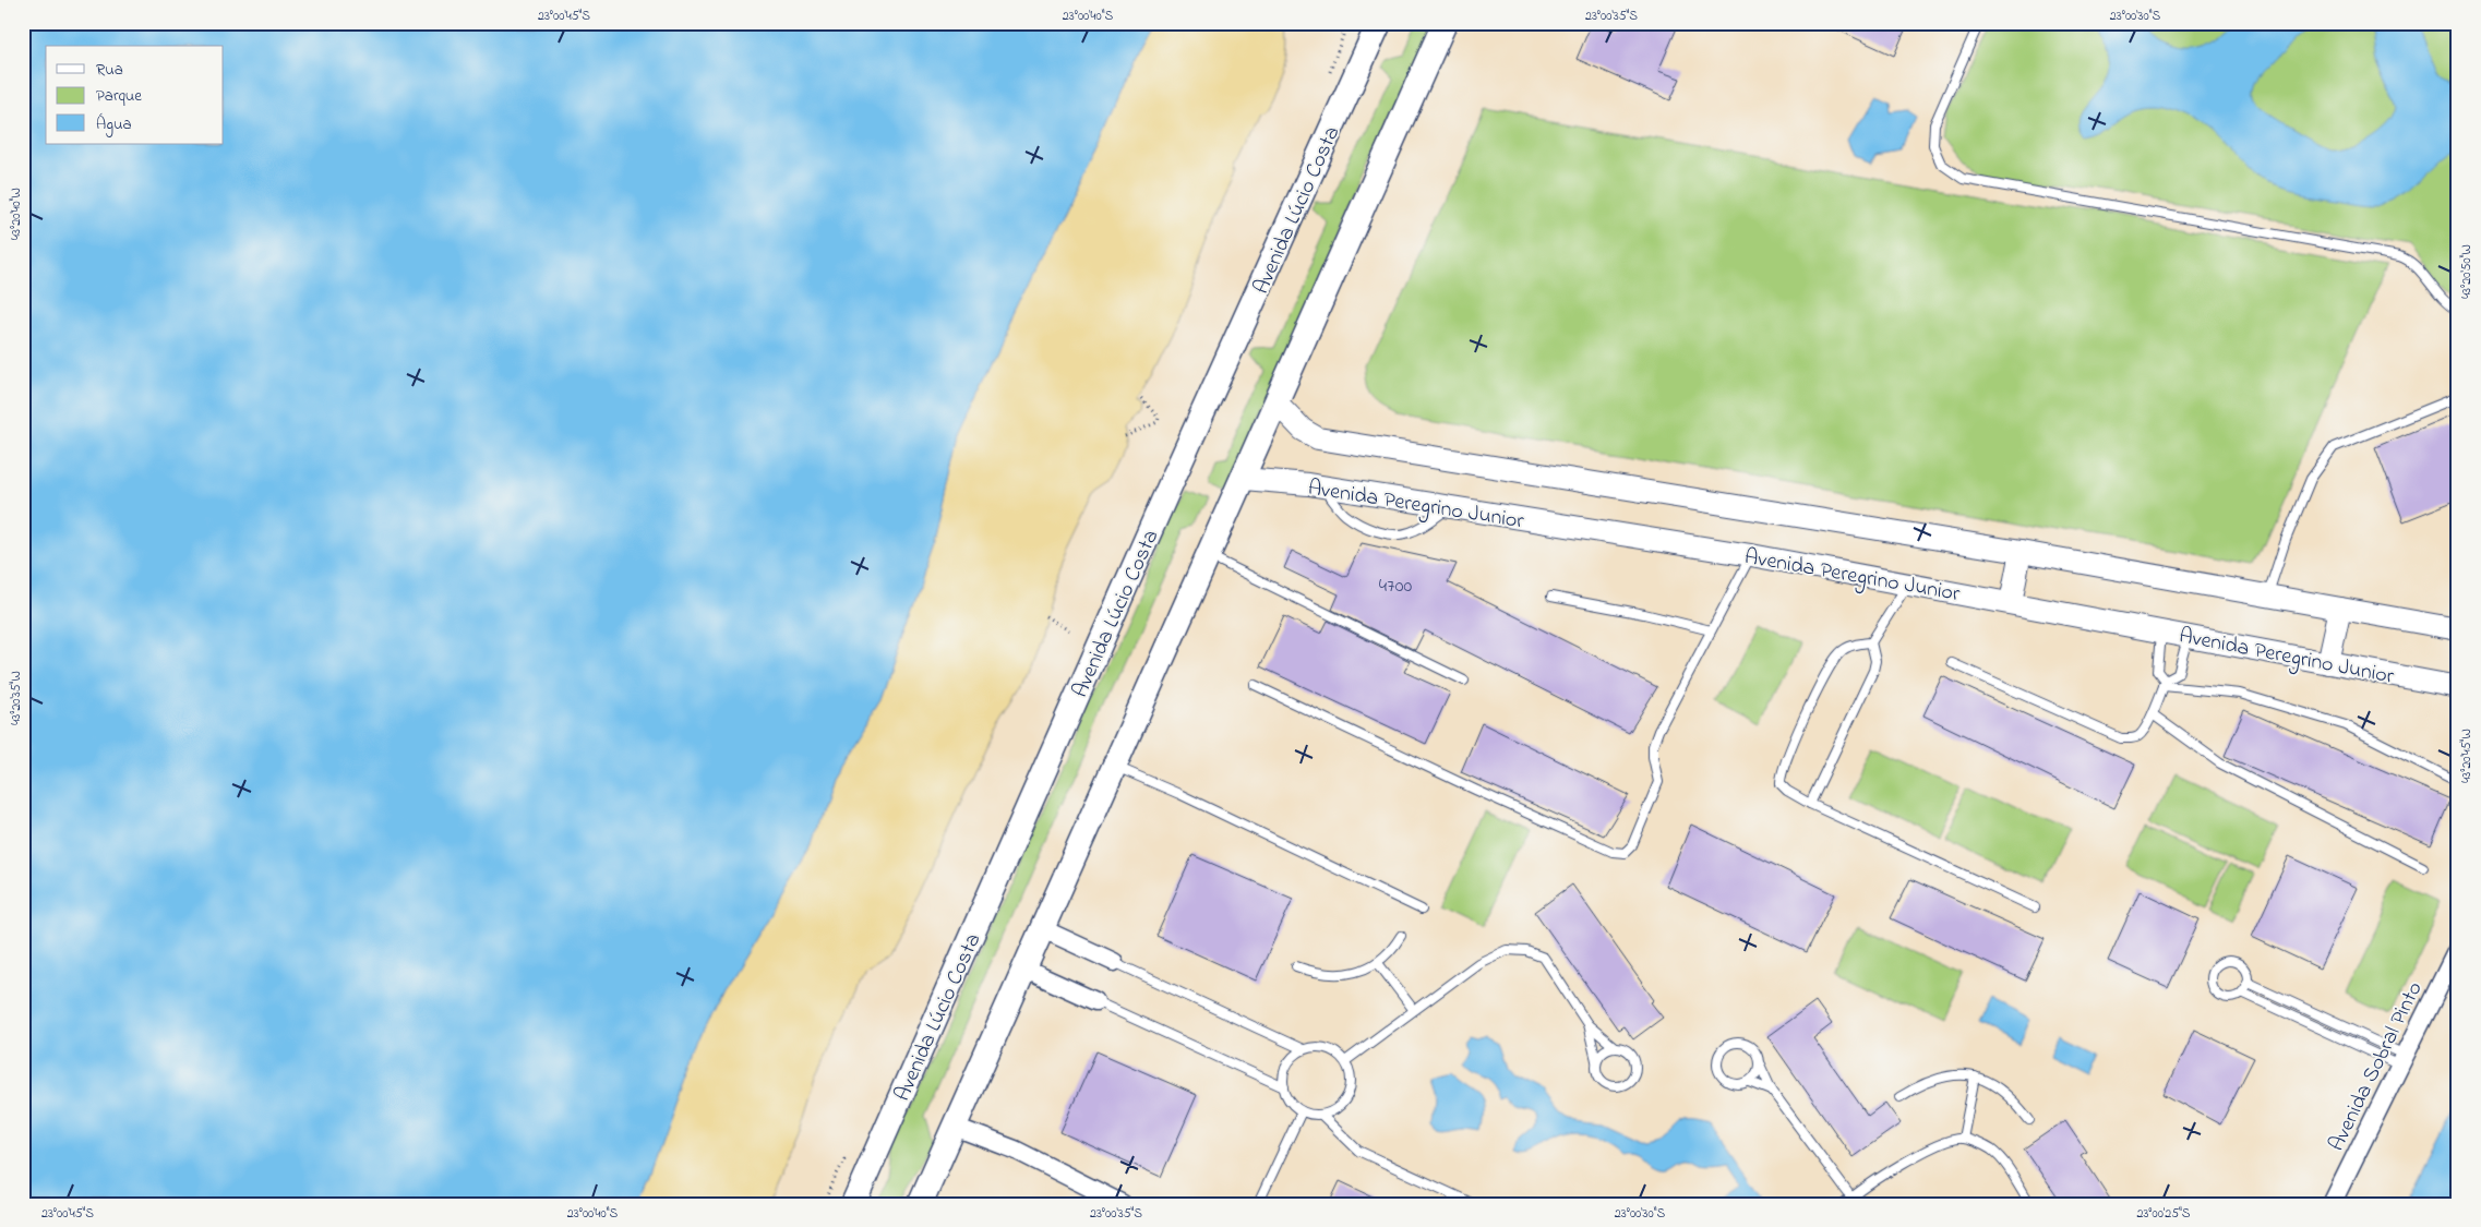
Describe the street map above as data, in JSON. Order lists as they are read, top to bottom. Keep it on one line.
{"streets":{"main road":["Avenida Lúcio Costa"],"street":["Avenida Peregrino Junior","Avenida Sobral Pinto"]},"house_numbers":["4700"],"legend":["Rua","Parque","Água"],"coordinates":["23°00'45\"S","23°00'40\"S","23°00'35\"S","23°00'30\"S","43°20'40\"W","43°20'50\"W","43°20'35\"W","43°20'45\"W","23°00'25\"S"]}
